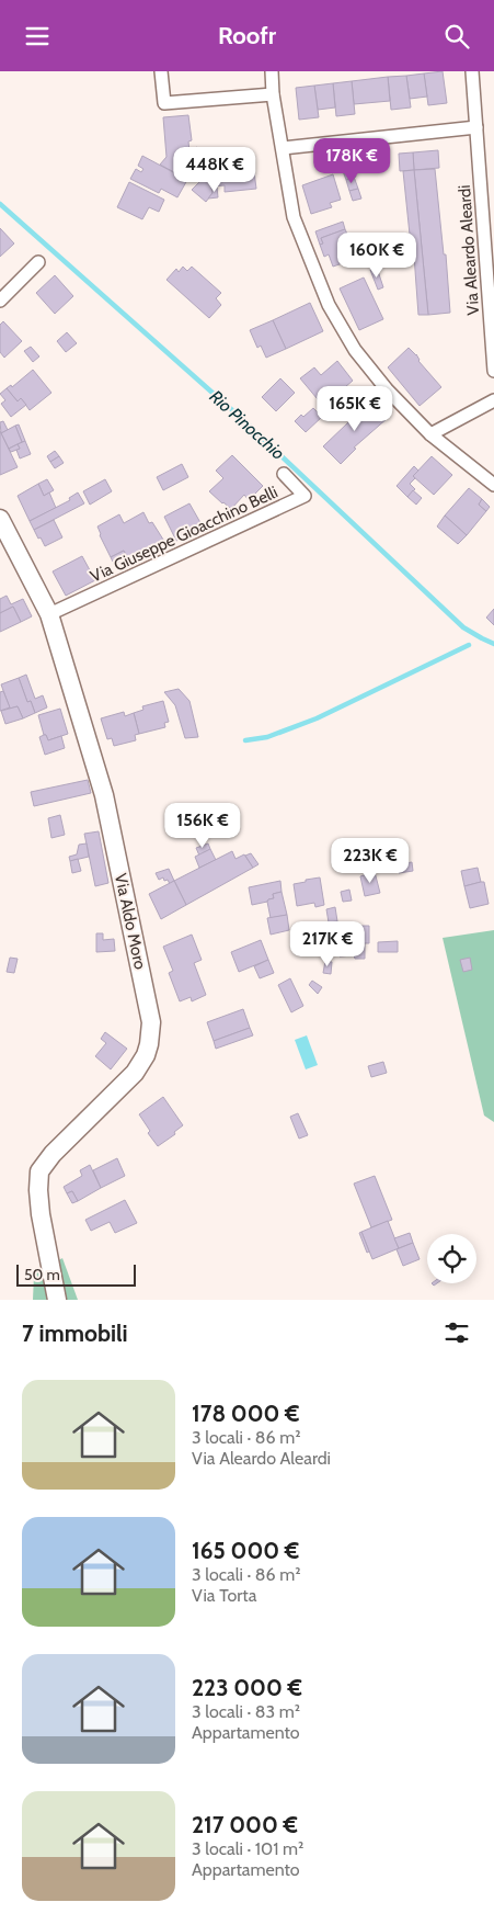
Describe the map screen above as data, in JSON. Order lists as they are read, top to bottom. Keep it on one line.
{"streets":{"main road":["Via Aldo Moro"],"street":["Via Aleardo Aleardi","Via Giuseppe Gioacchino Belli"]},"crossings":[["Via Giuseppe Gioacchino Belli","Via Aldo Moro"]],"water":["Rio Pinocchio"],"scale_bar":"50 m","page":{"header":"Roofr","price":["178K €","448K €","160K €","165K €","156K €","223K €","217K €"],"scale":"50 m","heading":"7 immobili","list":[{"name":"178 000 €","note":"3 locali · 86 m² · Via Aleardo Aleardi"},{"name":"165 000 €","note":"3 locali · 86 m² · Via Torta"},{"name":"223 000 €","note":"3 locali · 83 m² · Appartamento"},{"name":"217 000 €","note":"3 locali · 101 m² · Appartamento"}]}}
